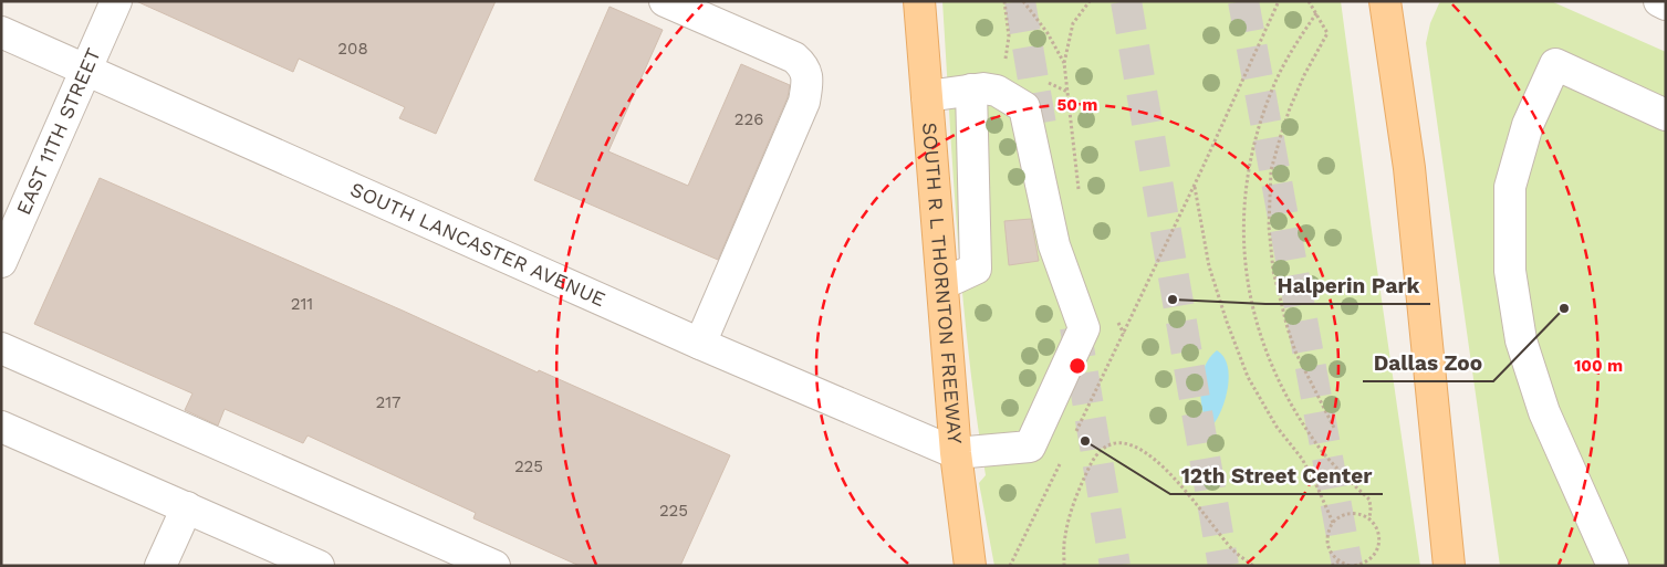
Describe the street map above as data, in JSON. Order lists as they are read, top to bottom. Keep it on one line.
{"streets":{"main road":["SOUTH R L THORNTON FREEWAY"],"street":["EAST 11TH STREET","SOUTH LANCASTER AVENUE"]},"crossings":[["EAST 11TH STREET","SOUTH LANCASTER AVENUE"],["SOUTH LANCASTER AVENUE","SOUTH R L THORNTON FREEWAY"]],"places":["Halperin Park","Dallas Zoo","12th Street Center"],"house_numbers":["208","226","211","217","225","225"],"rings":["50 m","100 m"]}
